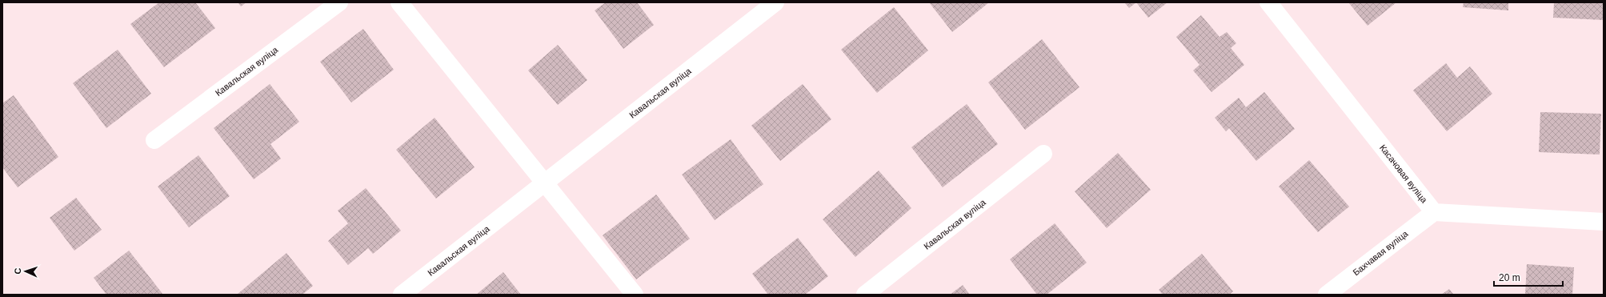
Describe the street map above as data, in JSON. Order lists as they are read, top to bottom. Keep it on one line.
{"streets":{"street":["Кавальская вуліца","Касачовая вуліца","Бахчавая вуліца"]},"crossings":[["Касачовая вуліца","Бахчавая вуліца"]],"scale_bar":"20 m","north":"left"}
